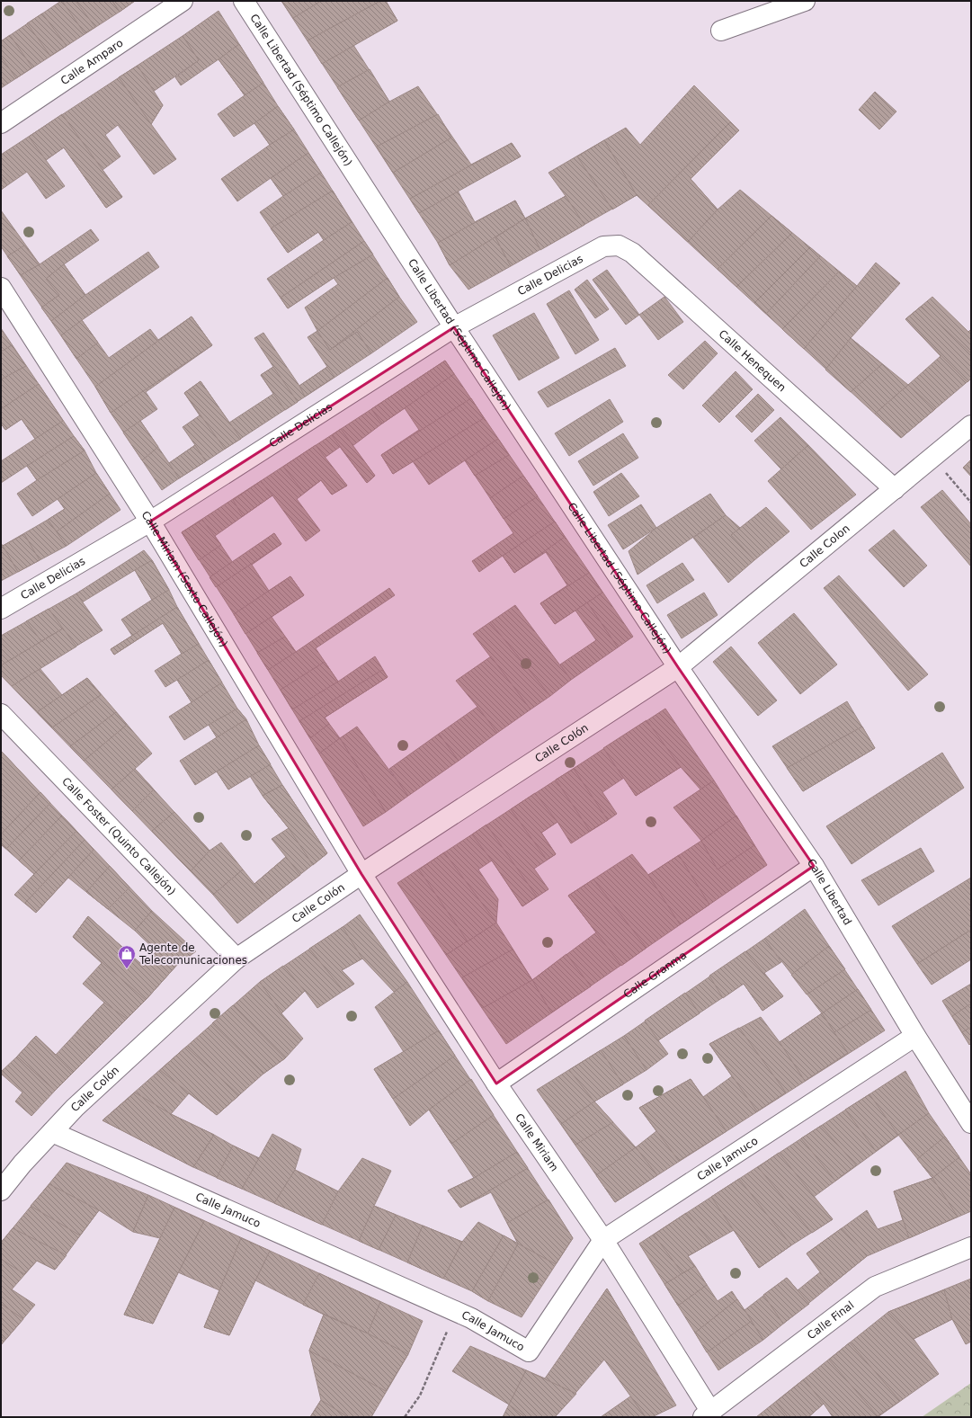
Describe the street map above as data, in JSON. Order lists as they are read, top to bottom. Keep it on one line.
{"streets":{"street":["Calle Amparo","Calle Libertad (Séptimo Callejón)","Calle Delicias","Calle Henequen","Calle Colon","Calle Miriam (Sexto Callejón)","Calle Colón","Calle Foster (Quinto Callejón)","Calle Libertad","Calle Granma","Calle Miriam","Calle Jamuco","Calle Final"]},"crossings":[["Calle Libertad (Séptimo Callejón)","Calle Delicias"],["Calle Libertad (Séptimo Callejón)","Calle Colon"],["Calle Libertad (Séptimo Callejón)","Calle Colón"],["Calle Libertad (Séptimo Callejón)","Calle Libertad"],["Calle Delicias","Calle Henequen"],["Calle Delicias","Calle Miriam (Sexto Callejón)"],["Calle Henequen","Calle Colon"],["Calle Colon","Calle Colón"],["Calle Colon","Calle Libertad"],["Calle Miriam (Sexto Callejón)","Calle Colón"],["Calle Miriam (Sexto Callejón)","Calle Miriam"],["Calle Colón","Calle Foster (Quinto Callejón)"],["Calle Colón","Calle Libertad"],["Calle Colón","Calle Miriam"],["Calle Colón","Calle Jamuco"],["Calle Libertad","Calle Granma"],["Calle Libertad","Calle Jamuco"],["Calle Granma","Calle Miriam"],["Calle Miriam","Calle Jamuco"],["Calle Miriam","Calle Final"]],"places":{"shop":["Agente de Telecomunicaciones"]}}
